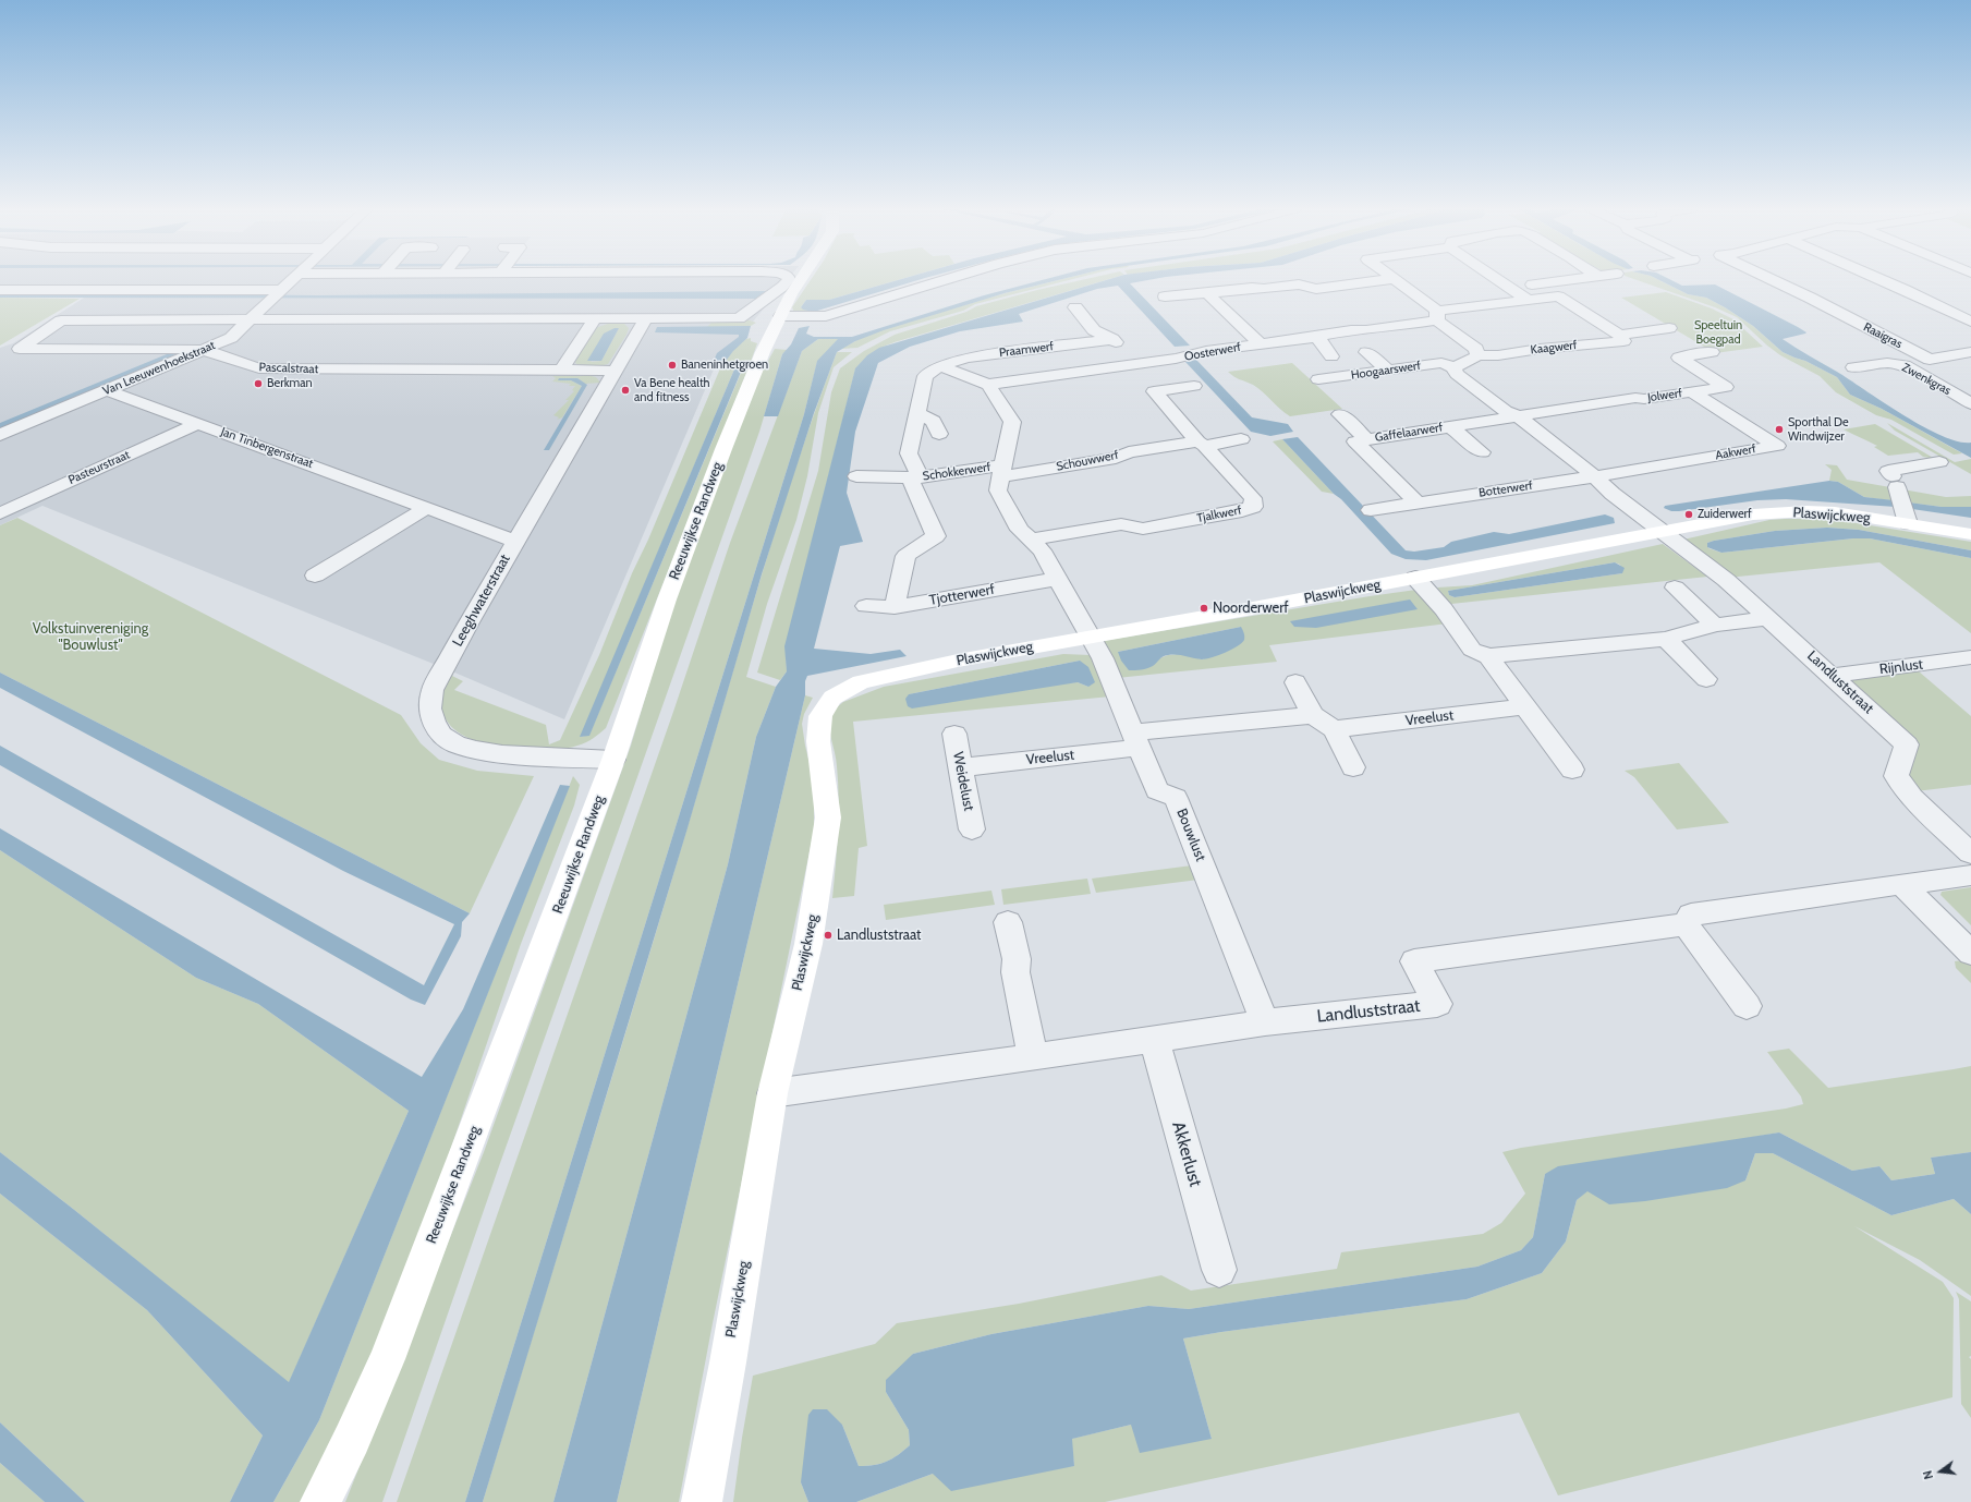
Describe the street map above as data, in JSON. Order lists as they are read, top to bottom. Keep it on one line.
{"streets":{"main road":["Plaswijckweg","Reeuwijkse Randweg"],"street":["Raaigras","Kaagwerf","Praamwerf","Oosterwerf","Van Leeuwenhoekstraat","Pascalstraat","Hoogaarswerf","Zwenkgras","Jolwerf","Gaffelaarwerf","Jan Tinbergenstraat","Aakwerf","Schouwwerf","Pasteurstraat","Schokkerwerf","Botterwerf","Tjalkwerf","Tjotterwerf","Leeghwaterstraat","Rijnlust","Landluststraat","Vreelust","Weidelust","Bouwlust","Akkerlust"]},"crossings":[["Raaigras","Zwenkgras"],["Kaagwerf","Oosterwerf"],["Praamwerf","Oosterwerf"],["Praamwerf","Schouwwerf"],["Praamwerf","Schokkerwerf"],["Oosterwerf","Schouwwerf"],["Oosterwerf","Schokkerwerf"],["Van Leeuwenhoekstraat","Pascalstraat"],["Van Leeuwenhoekstraat","Jan Tinbergenstraat"],["Pascalstraat","Leeghwaterstraat"],["Jolwerf","Gaffelaarwerf"],["Jolwerf","Aakwerf"],["Jan Tinbergenstraat","Pasteurstraat"],["Jan Tinbergenstraat","Leeghwaterstraat"],["Aakwerf","Botterwerf"],["Schouwwerf","Schokkerwerf"],["Schouwwerf","Tjalkwerf"],["Schokkerwerf","Tjotterwerf"],["Plaswijckweg","Landluststraat"],["Plaswijckweg","Bouwlust"],["Reeuwijkse Randweg","Leeghwaterstraat"],["Rijnlust","Landluststraat"],["Landluststraat","Bouwlust"],["Landluststraat","Akkerlust"],["Vreelust","Weidelust"],["Vreelust","Bouwlust"]],"parks":["Speeltuin Boegpad","Volkstuinvereniging \"Bouwlust\""],"places":["Baneninhetgroen","Berkman","Va Bene health and fitness","Sporthal De Windwijzer","Zuiderwerf","Noorderwerf","Landluststraat"],"north":"left"}
